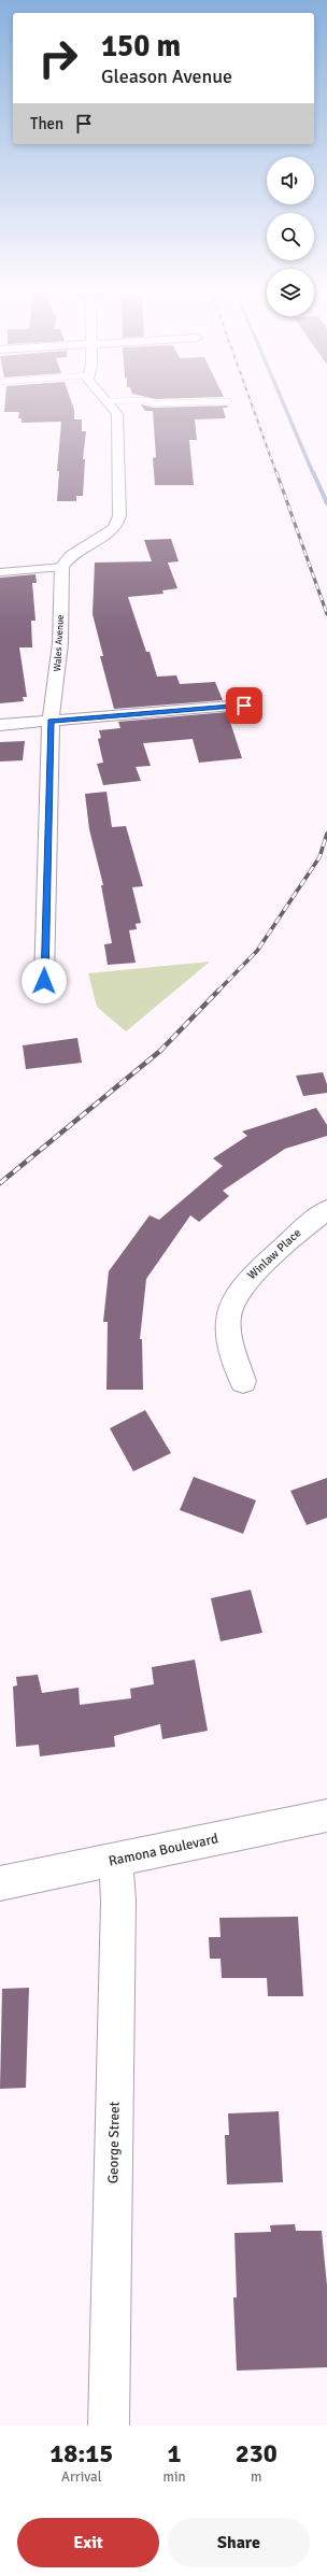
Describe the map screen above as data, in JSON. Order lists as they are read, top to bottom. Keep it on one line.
{"streets":{"street":["Wales Avenue","Winlaw Place","Ramona Boulevard","George Street"]},"crossings":[["Ramona Boulevard","George Street"]],"page":{"turn":["150 m","Gleason Avenue"],"then":"Then","eta":["18:15","Arrival","1","min","230","m"],"buttons":["Exit","Share"]}}
